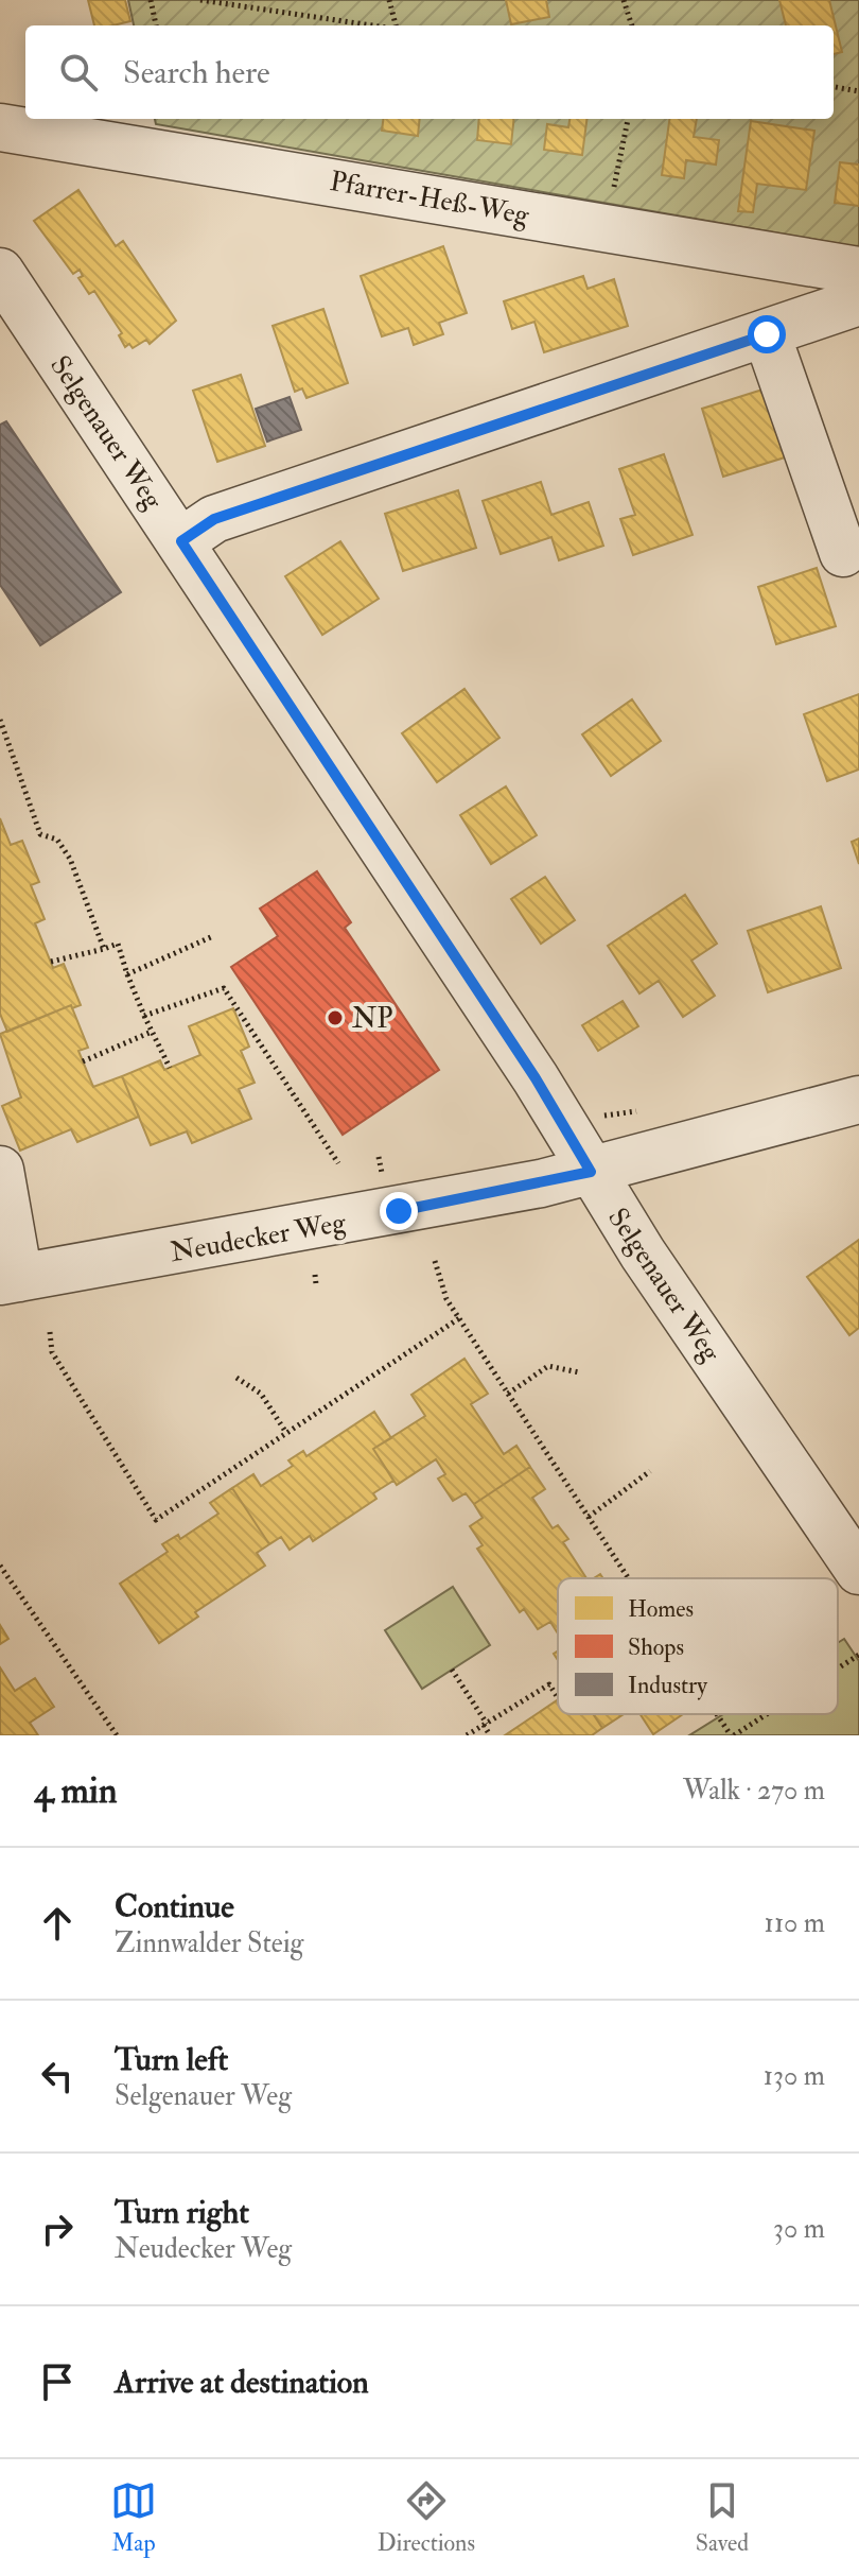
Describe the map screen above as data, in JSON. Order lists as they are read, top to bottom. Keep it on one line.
{"streets":{"street":["Pfarrer-Heß-Weg","Selgenauer Weg","Neudecker Weg"]},"crossings":[["Selgenauer Weg","Neudecker Weg"]],"places":["NP"],"legend":["Homes","Shops","Industry"],"page":{"search":"Search here","heading":["4 min","Walk · 270 m"],"list":[["Continue","Zinnwalder Steig","110 m"],["Turn left","Selgenauer Weg","130 m"],["Turn right","Neudecker Weg","30 m"],"Arrive at destination"],"nav":["Map","Directions","Saved"]}}
